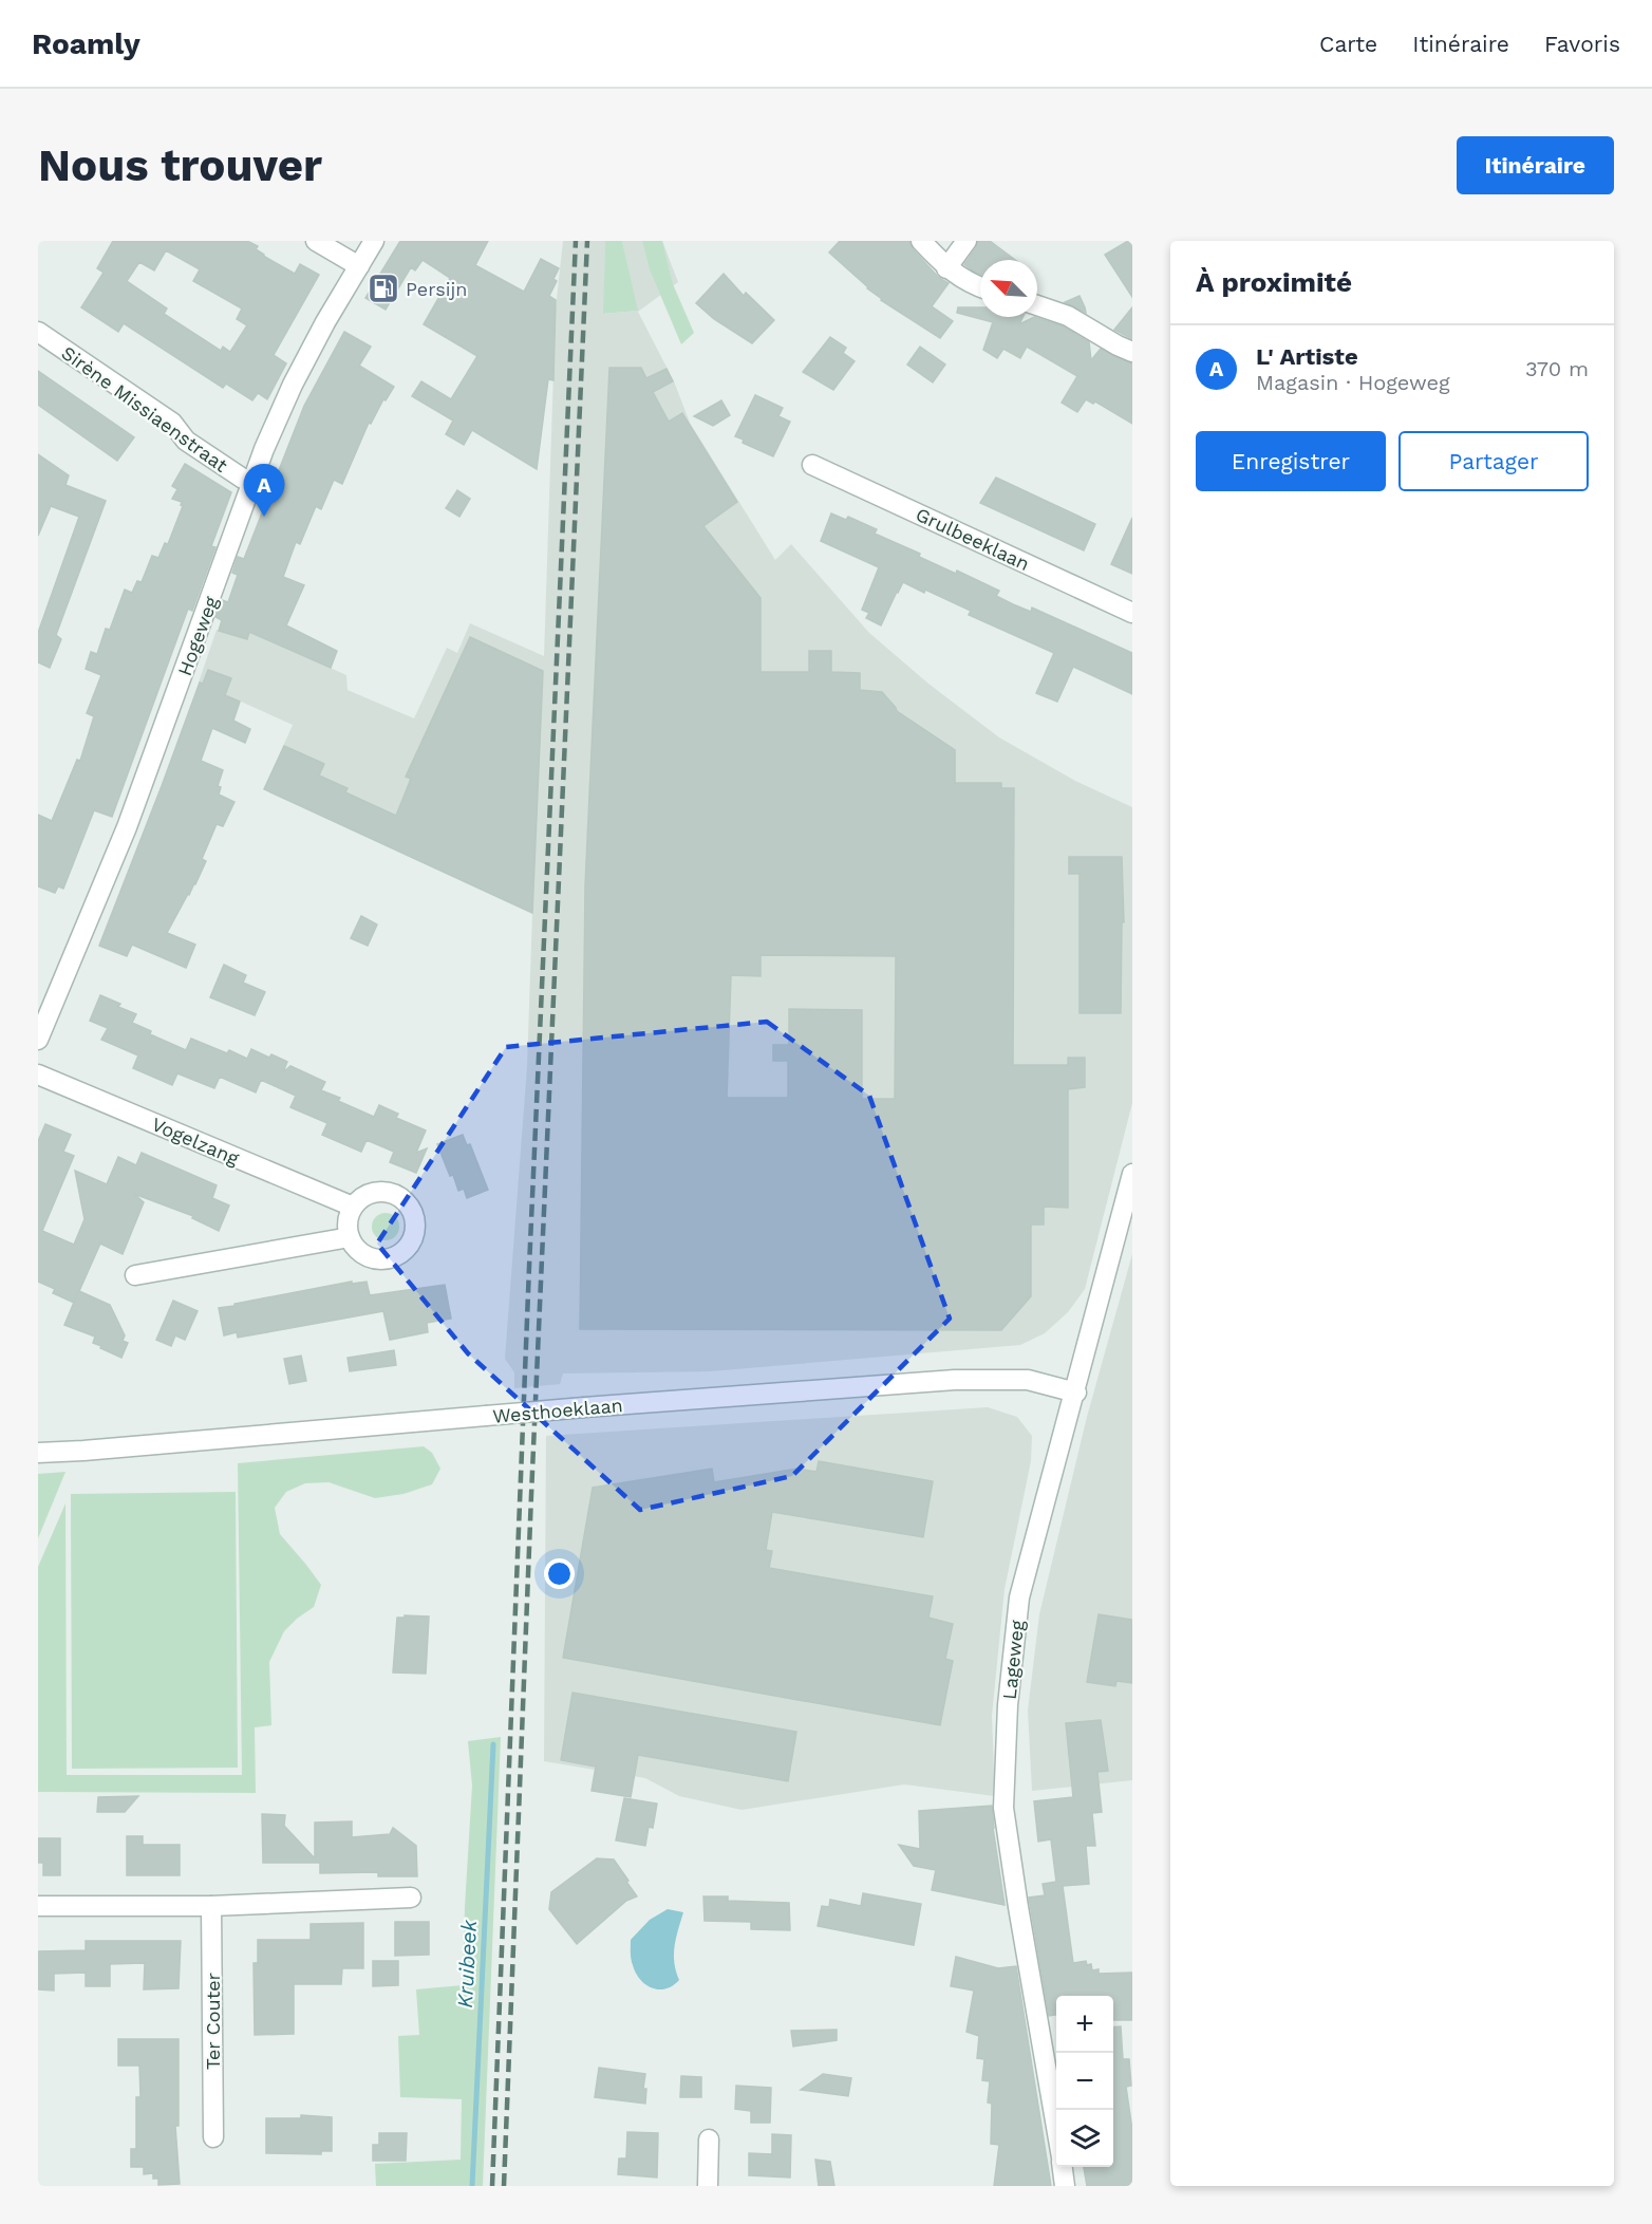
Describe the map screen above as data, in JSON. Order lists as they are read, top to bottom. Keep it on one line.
{"streets":{"street":["Sirène Missiaenstraat","Grulbeeklaan","Hogeweg","Vogelzang","Westhoeklaan","Lageweg","Ter Couter"]},"crossings":[["Sirène Missiaenstraat","Hogeweg"],["Westhoeklaan","Lageweg"]],"water":["Kruibeek"],"places":{"fuel station":["Persijn"]},"north":"top left","page":{"header":"Roamly","nav":["Carte","Itinéraire","Favoris"],"buttons":["Itinéraire",["Enregistrer","Partager"]],"title":"Nous trouver","heading":"À proximité","list":[{"mark":"A","name":"L' Artiste","note":"Magasin · Hogeweg","value":"370 m"}],"pins":"A","map_buttons":["+","−"]}}
